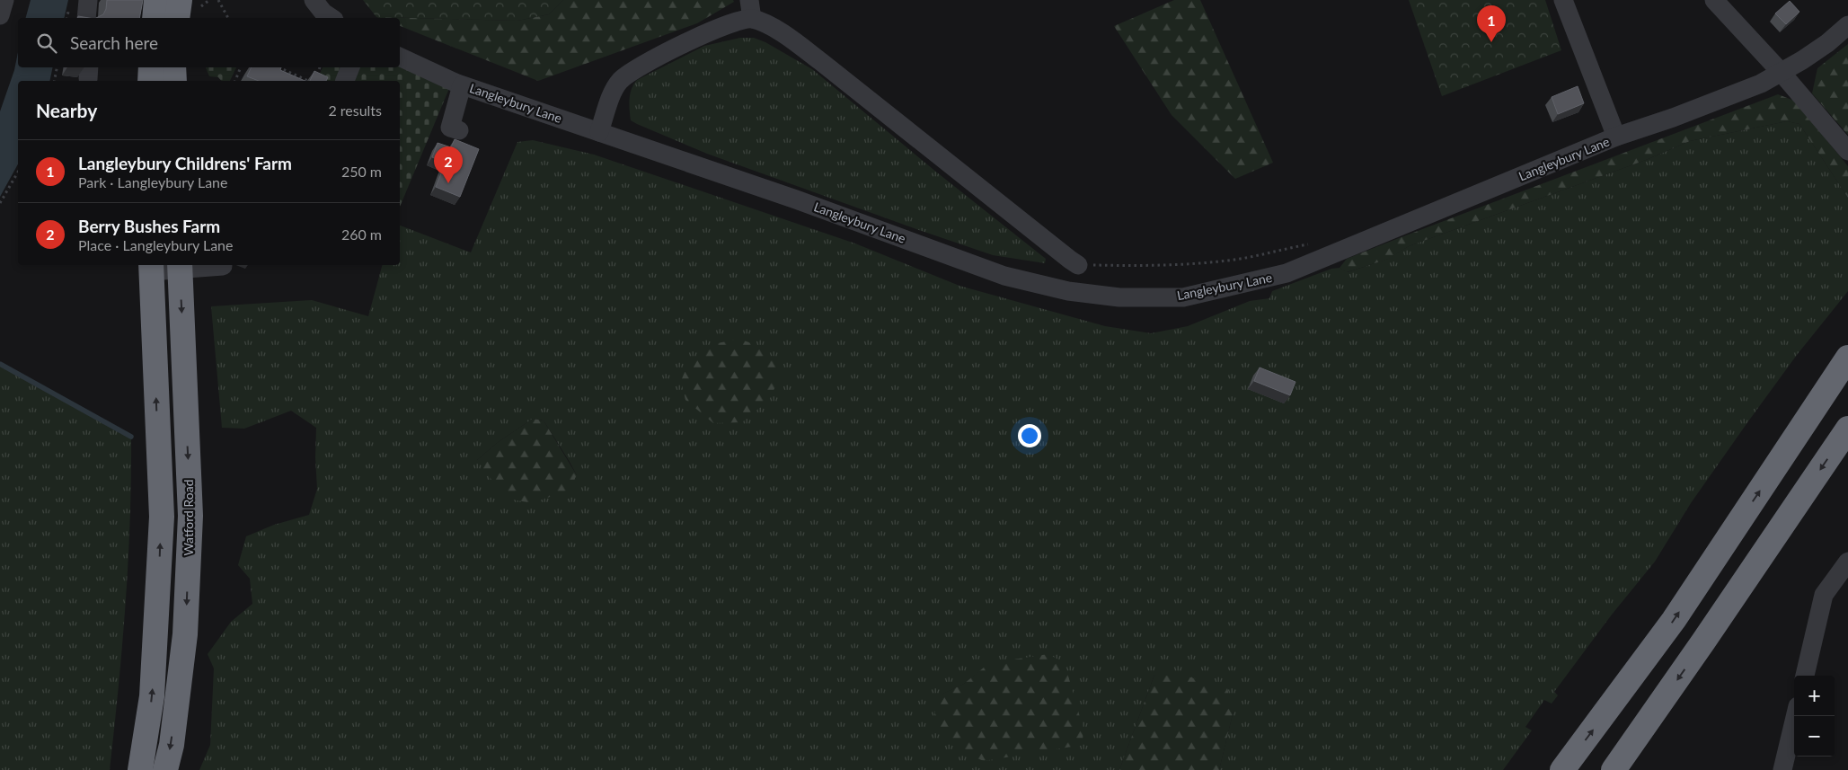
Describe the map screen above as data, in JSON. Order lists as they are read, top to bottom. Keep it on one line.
{"streets":{"highway":["Watford Road"],"street":["Langleybury Lane"]},"page":{"pins":["1","2"],"search":"Search here","heading":["Nearby","2 results"],"list":[{"mark":"1","name":"Langleybury Childrens' Farm","note":"Park · Langleybury Lane","value":"250 m"},{"mark":"2","name":"Berry Bushes Farm","note":"Place · Langleybury Lane","value":"260 m"}],"map_buttons":["+","−"]}}
